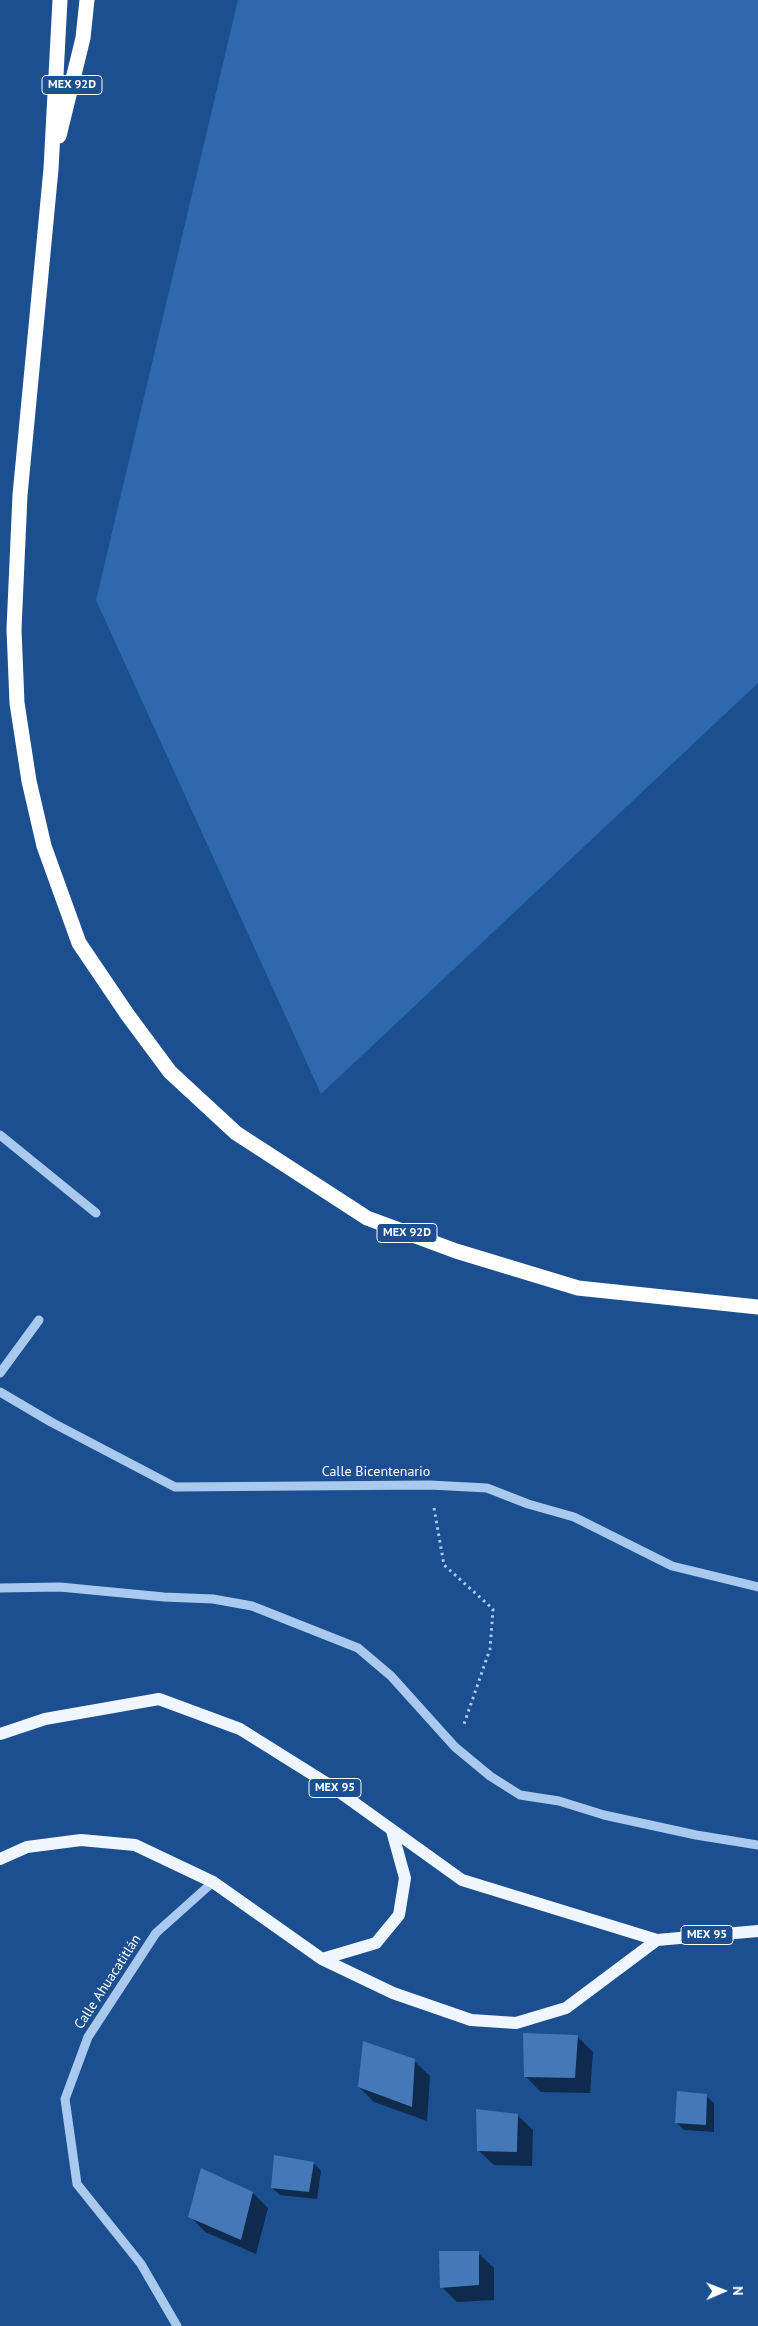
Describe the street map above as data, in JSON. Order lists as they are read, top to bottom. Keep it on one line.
{"streets":{"highway":["MEX 92D"],"main road":["MEX 95"],"street":["Calle Bicentenario","Calle Ahuacatitlán"]},"north":"right"}
